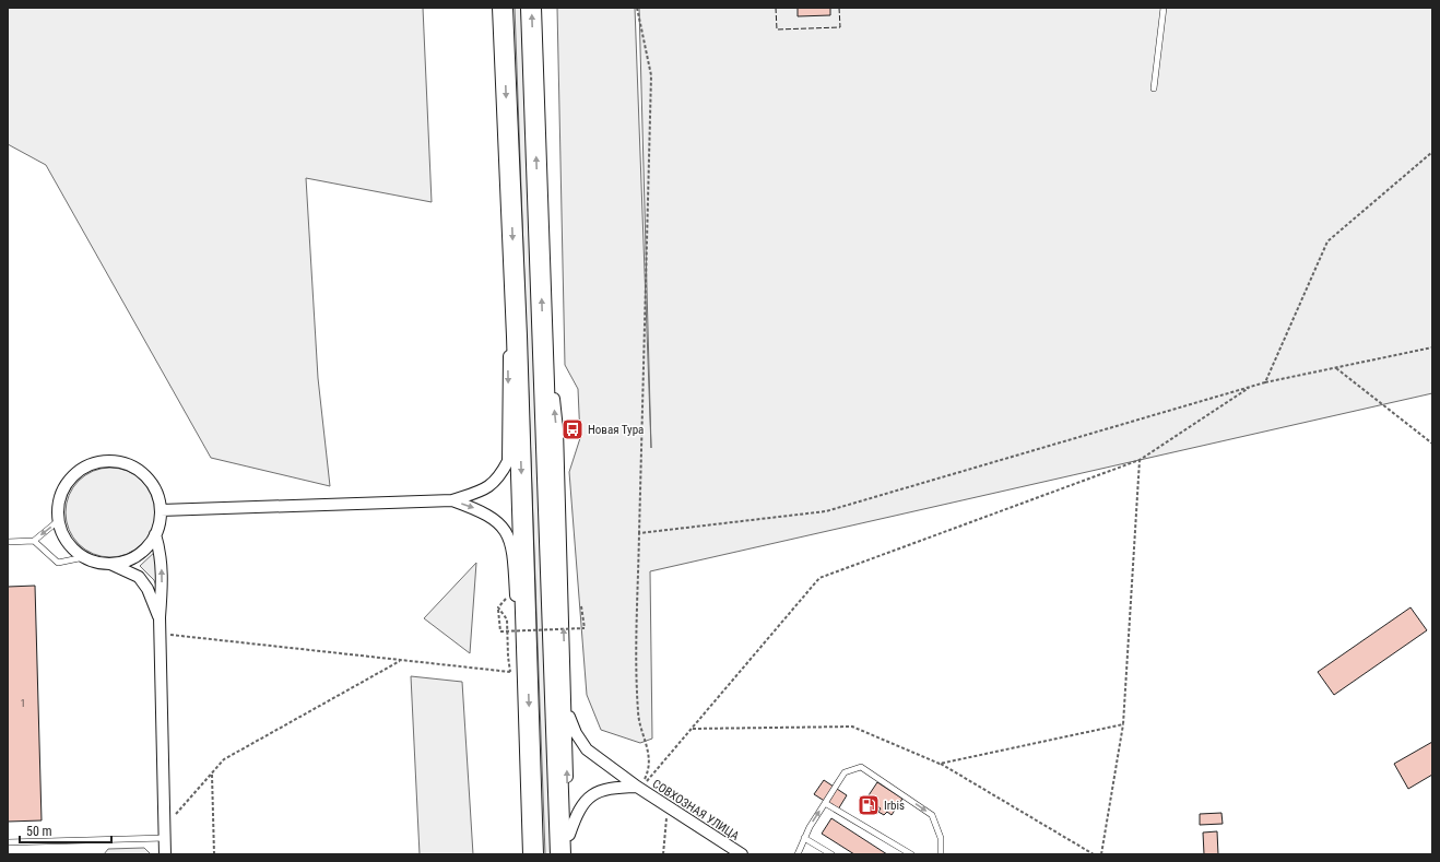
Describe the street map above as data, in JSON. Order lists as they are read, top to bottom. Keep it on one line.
{"streets":{"street":["СОВХОЗНАЯ УЛИЦА"]},"places":{"bus stop":["Новая Тура"],"fuel station":["Irbis"]},"house_numbers":["1"],"scale_bar":"50 m"}
